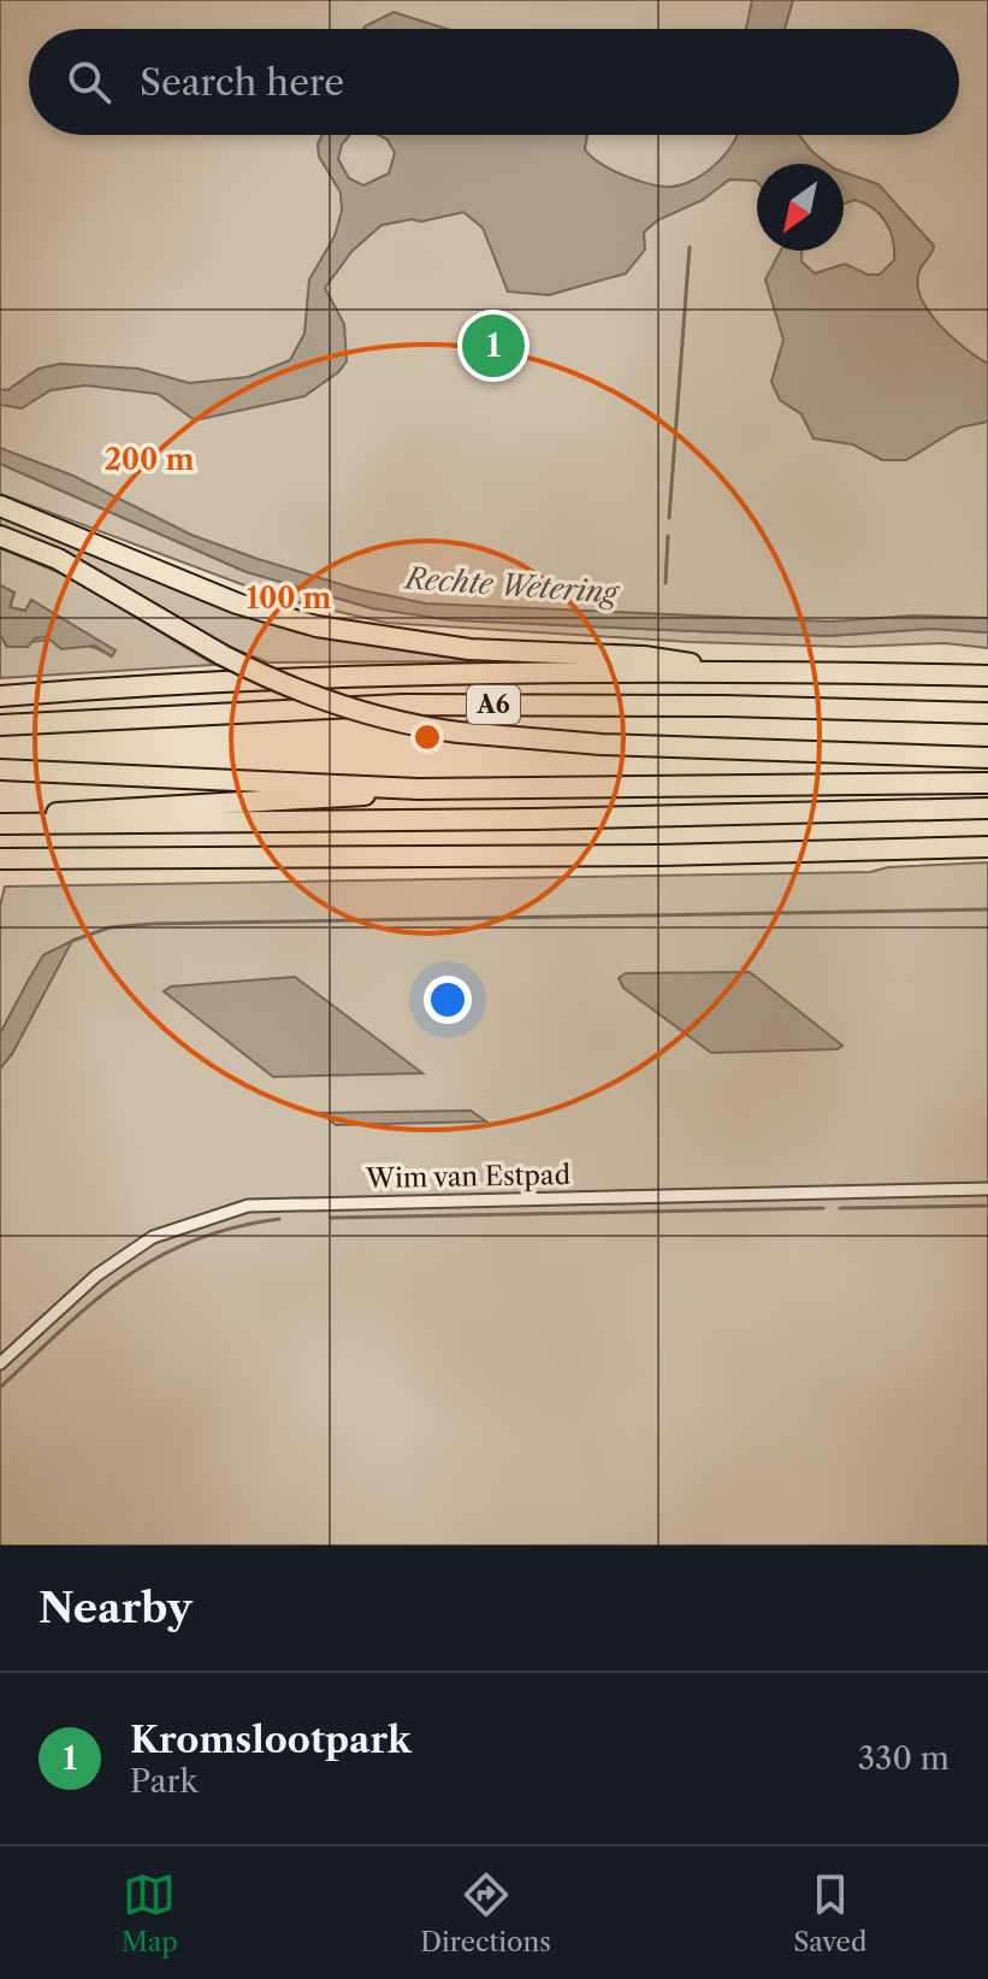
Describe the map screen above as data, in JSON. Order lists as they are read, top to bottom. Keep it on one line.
{"streets":{"highway":["A6"],"street":["Wim van Estpad"]},"water":["Rechte Wetering"],"north":"bottom left","page":{"search":"Search here","pins":"1","heading":"Nearby","list":[{"mark":"1","name":"Kromslootpark","note":"Park","value":"330 m"}],"nav":["Map","Directions","Saved"]},"rings":["200 m","100 m"]}
